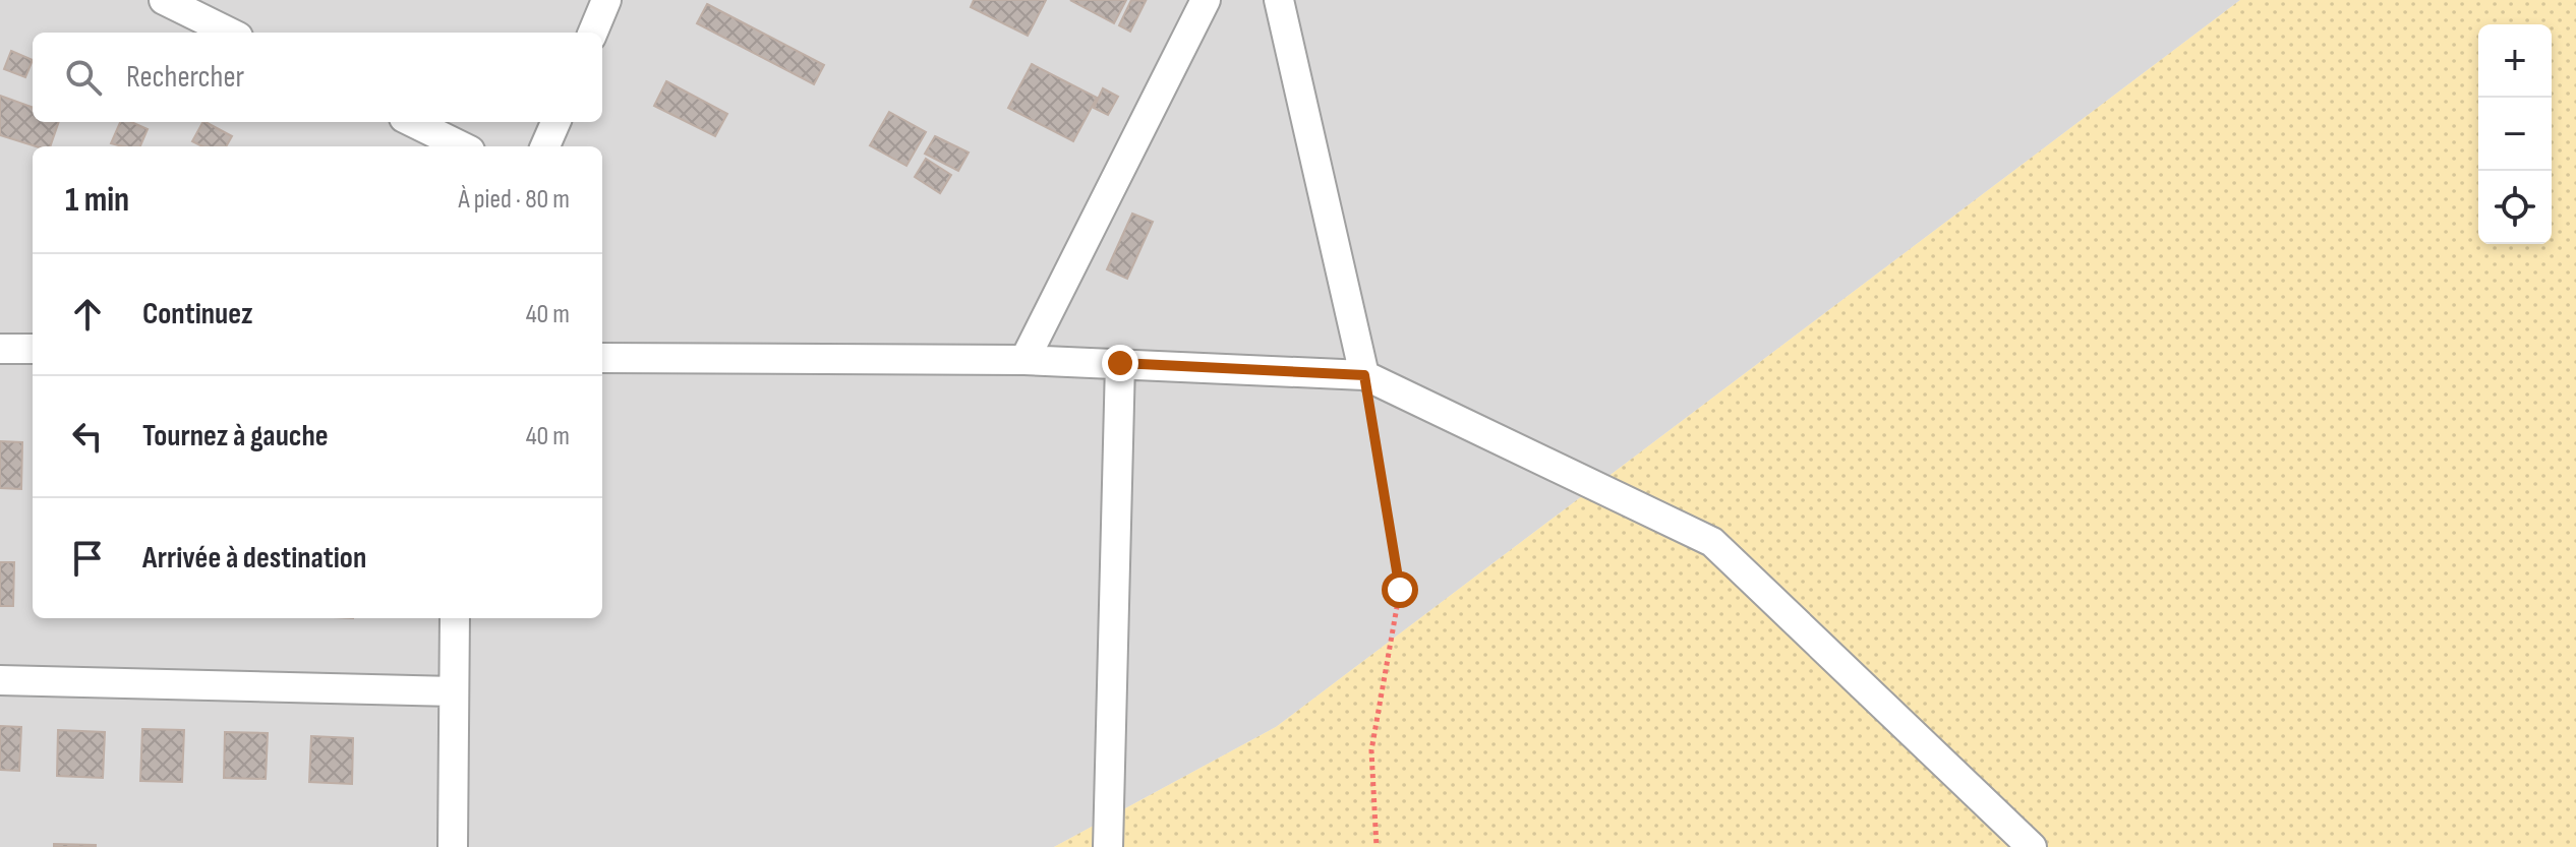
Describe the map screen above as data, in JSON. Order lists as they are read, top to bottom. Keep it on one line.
{"page":{"map_buttons":["+","−"],"search":"Rechercher","heading":["1 min","À pied · 80 m"],"list":[["Continuez","40 m"],["Tournez à gauche","40 m"],"Arrivée à destination"]}}
